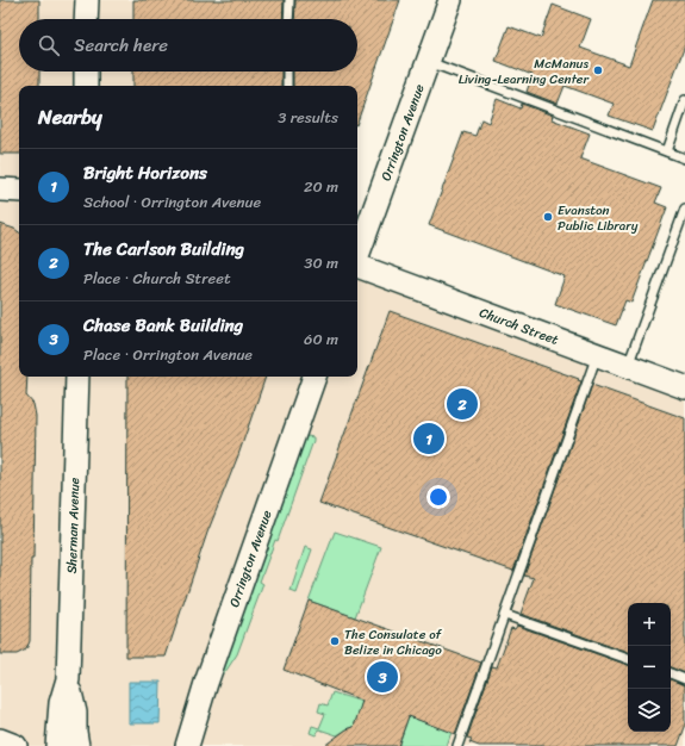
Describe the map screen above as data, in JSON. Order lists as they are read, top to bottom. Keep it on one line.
{"streets":{"street":["Orrington Avenue","Church Street","Sherman Avenue"]},"places":["McManus Living-Learning Center","Evanston Public Library","The Consulate of Belize in Chicago"],"page":{"search":"Search here","heading":["Nearby","3 results"],"list":[{"mark":"1","name":"Bright Horizons","note":"School · Orrington Avenue","value":"20 m"},{"mark":"2","name":"The Carlson Building","note":"Place · Church Street","value":"30 m"},{"mark":"3","name":"Chase Bank Building","note":"Place · Orrington Avenue","value":"60 m"}],"pins":["2","1","3"],"map_buttons":["+","−"]}}
